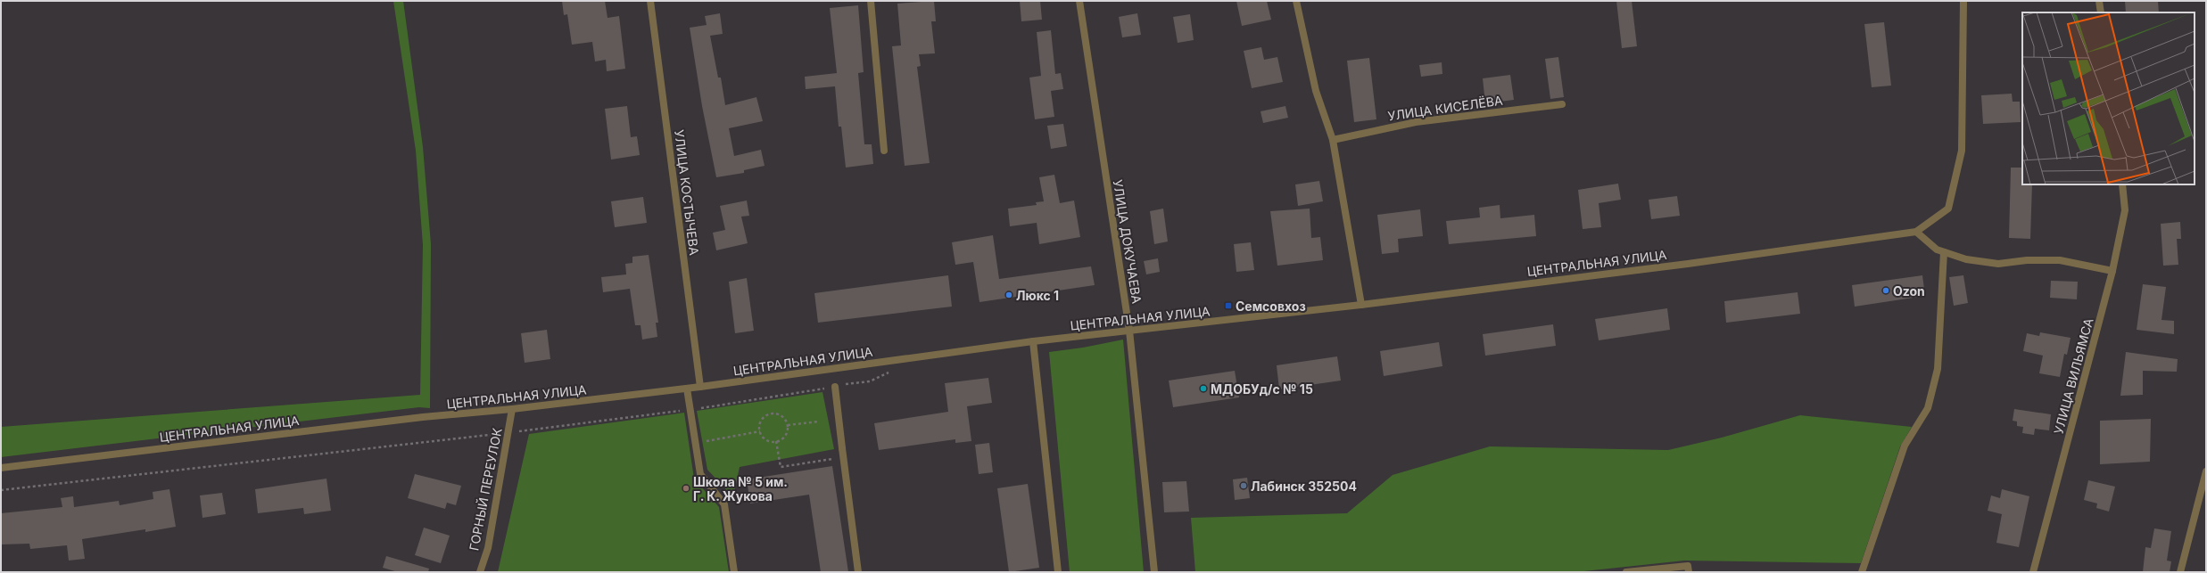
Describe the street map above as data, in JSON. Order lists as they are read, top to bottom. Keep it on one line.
{"streets":{"street":["УЛИЦА КИСЕЛЁВА","УЛИЦА КОСТЫЧЕВА","УЛИЦА ДОКУЧАЕВА","ЦЕНТРАЛЬНАЯ УЛИЦА","УЛИЦА ВИЛЬЯМСА","ГОРНЫЙ ПЕРЕУЛОК"]},"crossings":[["УЛИЦА КОСТЫЧЕВА","ЦЕНТРАЛЬНАЯ УЛИЦА"],["УЛИЦА ДОКУЧАЕВА","ЦЕНТРАЛЬНАЯ УЛИЦА"],["ЦЕНТРАЛЬНАЯ УЛИЦА","ГОРНЫЙ ПЕРЕУЛОК"]],"places":{"other":["Ozon","Люкс 1","МДОБУд/с № 15","Лабинск 352504","Школа № 5 им. Г. К. Жукова"],"transit":["Семсовхоз"]}}
